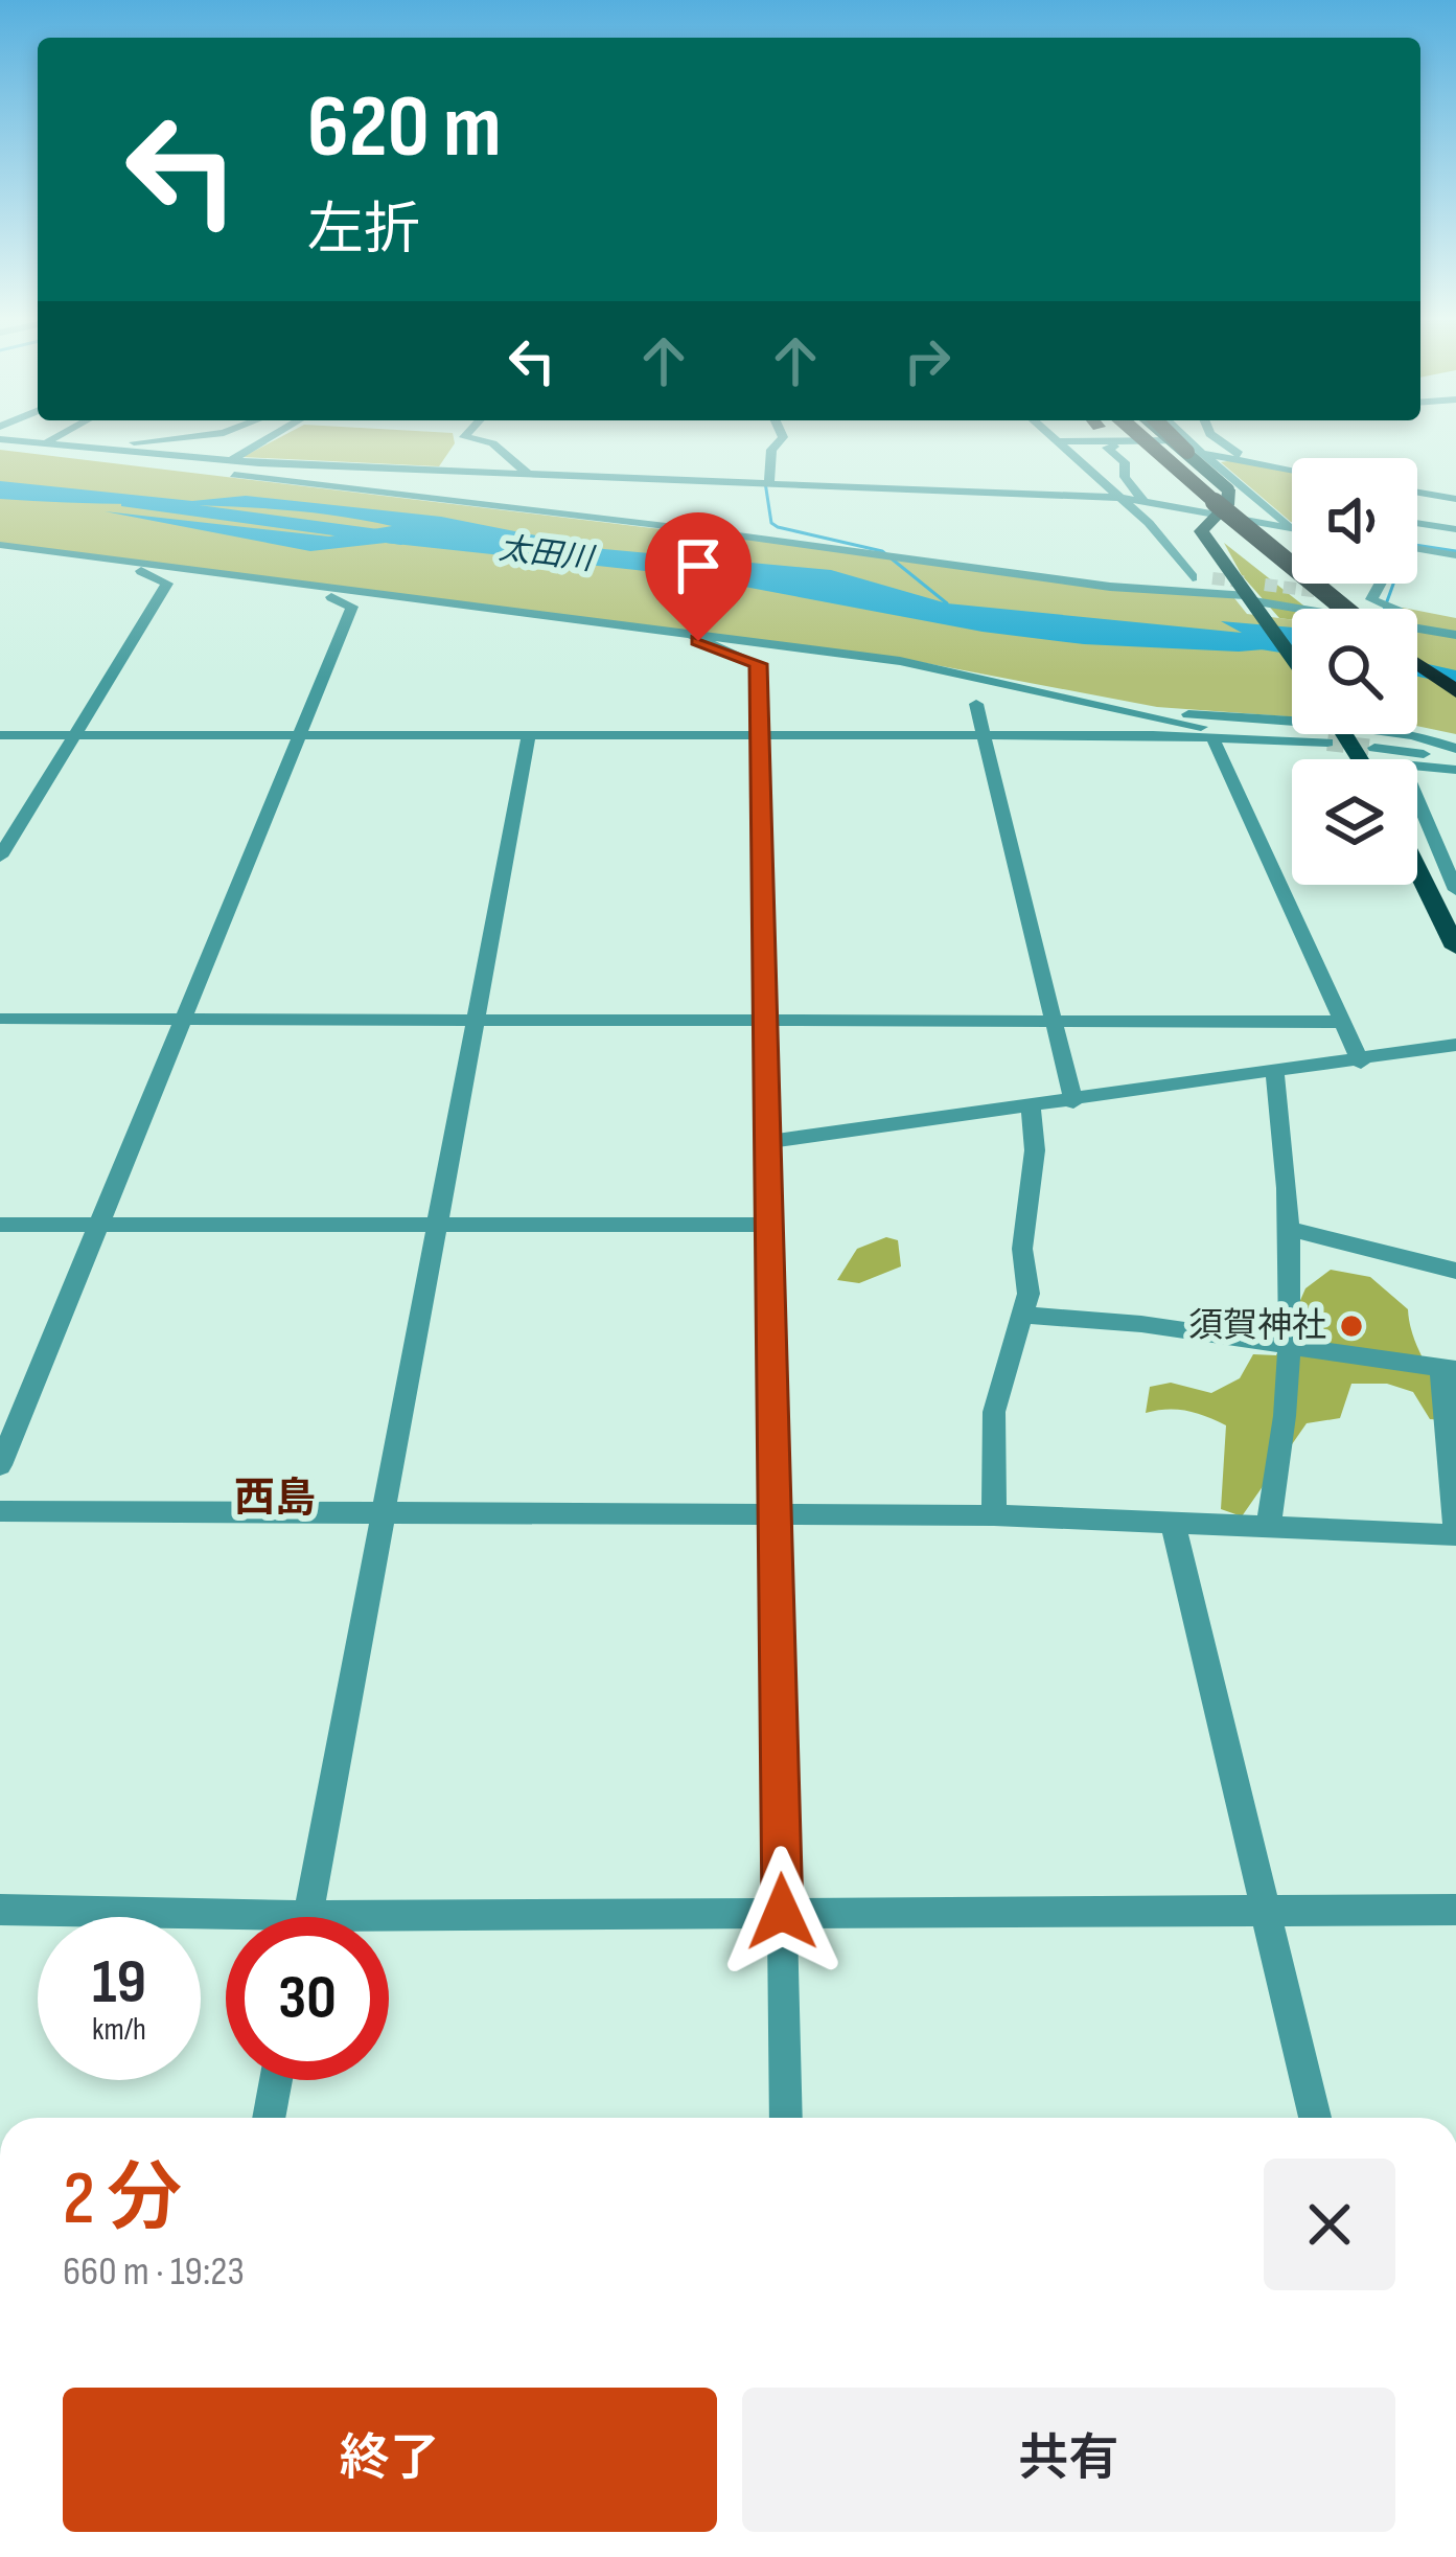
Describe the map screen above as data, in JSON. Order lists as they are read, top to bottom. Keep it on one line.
{"districts":["西島"],"water":["太田川"],"places":["須賀神社"],"page":{"turn":["620 m","左折"],"speed":"19 km/h","limit":"30","heading":["2 分","660 m · 19:23"],"buttons":["終了","共有"]}}
